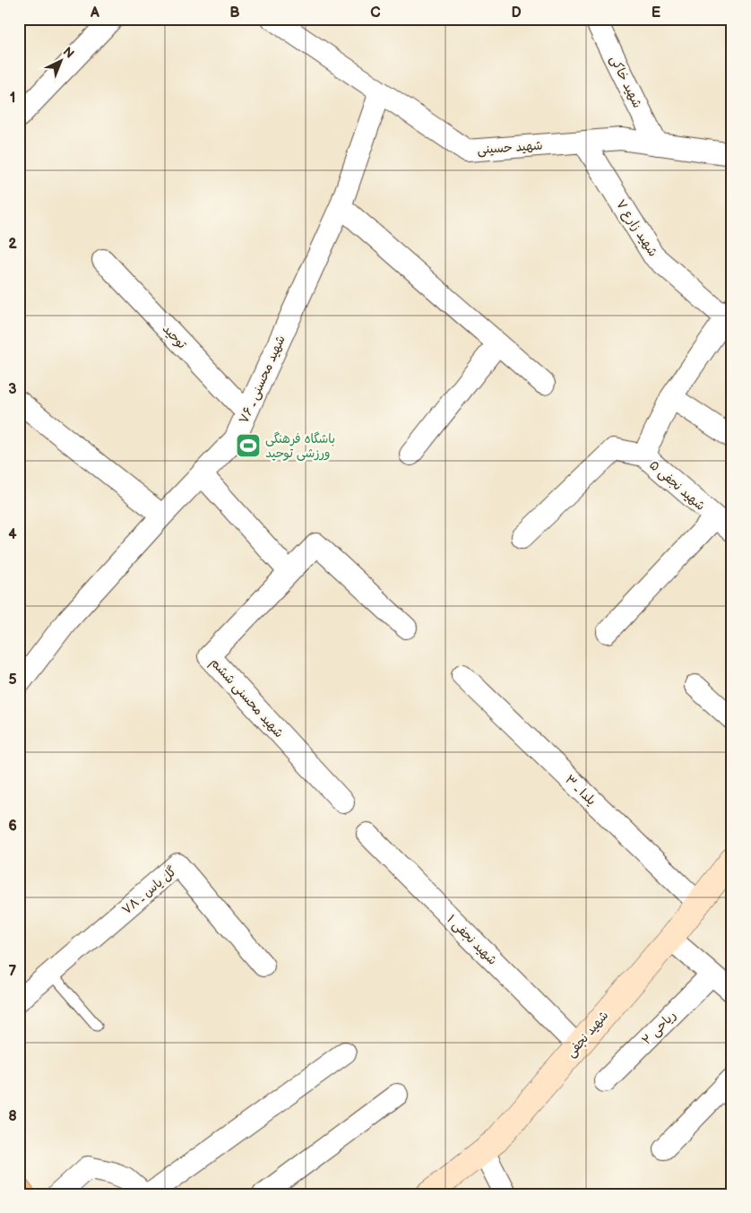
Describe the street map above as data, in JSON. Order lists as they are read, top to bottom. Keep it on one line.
{"streets":{"street":["شهید خاکی","شهید حسینی","شهید زارع ۷","توحید","شهید محسنی ـ ۷۶","شهید نجفی ۵","شهید محسنی ششم","یلدا ـ ۳","گل یاس ـ ۷۸","شهید نجفی ۱","ریاحی ۲","شهید نجفی"]},"crossings":[["شهید خاکی","شهید حسینی"],["شهید حسینی","شهید زارع ۷"],["شهید حسینی","شهید محسنی ـ ۷۶"],["توحید","شهید محسنی ـ ۷۶"],["یلدا ـ ۳","شهید نجفی"],["شهید نجفی ۱","شهید نجفی"]],"places":{"sports":["باشگاه فرهنگی ورزشی توحید"]},"north":"top right","grid":{"columns":["A","B","C","D","E"],"rows":["1","2","3","4","5","6","7","8"]}}
